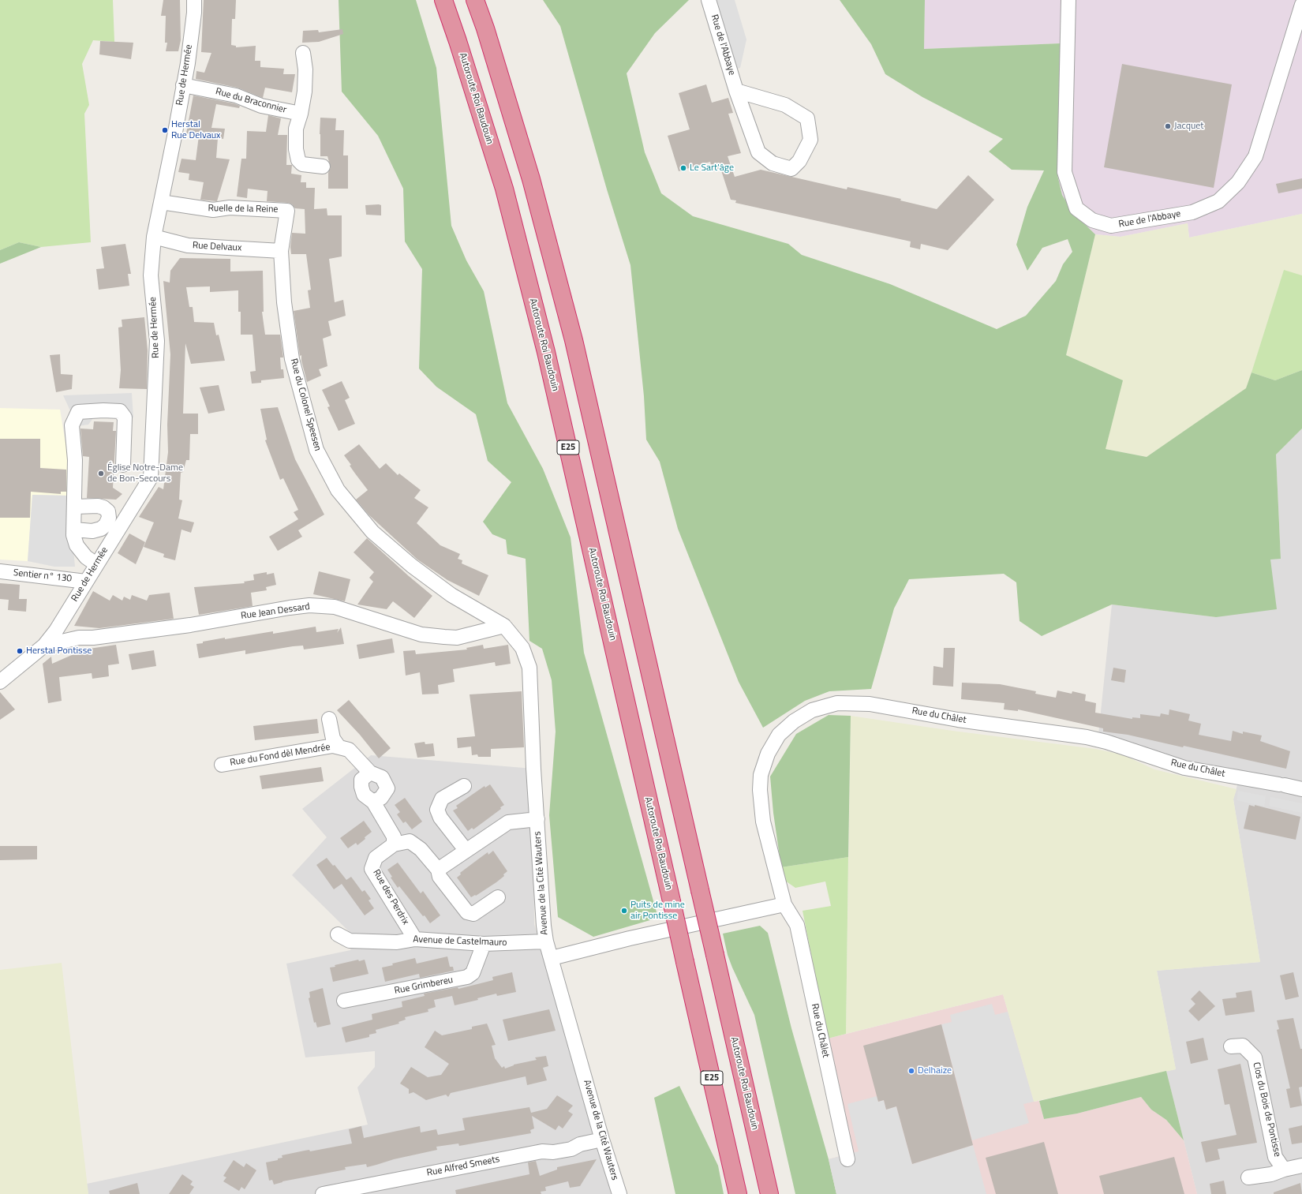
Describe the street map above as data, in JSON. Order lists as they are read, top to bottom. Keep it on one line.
{"streets":{"highway":["Autoroute Roi Baudouin","E25"],"street":["Rue de l'Abbaye","Rue de Hermée","Rue du Braconnier","Ruelle de la Reine","Rue Delvaux","Rue du Colonel Speesen","Sentier n° 130","Rue Jean Dessard","Rue du Châlet","Rue du Fond dèl Mendrée","Avenue de la Cité Wauters","Rue des Perdrix","Avenue de Castelmauro","Rue Grimbereu","Clos du Bois de Pontisse","Rue Alfred Smeets"]},"crossings":[["Rue de Hermée","Rue du Braconnier"],["Rue de Hermée","Ruelle de la Reine"],["Rue de Hermée","Rue Delvaux"],["Rue de Hermée","Sentier n° 130"],["Rue de Hermée","Rue Jean Dessard"],["Ruelle de la Reine","Rue du Colonel Speesen"],["Rue Delvaux","Rue du Colonel Speesen"],["Rue du Colonel Speesen","Rue Jean Dessard"],["Rue du Colonel Speesen","Avenue de la Cité Wauters"],["Rue Jean Dessard","Avenue de la Cité Wauters"],["Avenue de la Cité Wauters","Avenue de Castelmauro"],["Avenue de la Cité Wauters","Rue Alfred Smeets"],["Rue des Perdrix","Avenue de Castelmauro"],["Avenue de Castelmauro","Rue Grimbereu"]],"places":["Jacquet","Herstal Rue Delvaux","Le Sart'âge","Église Notre-Dame de Bon-Secours","Herstal Pontisse","Puits de mine air Pontisse","Delhaize"]}
